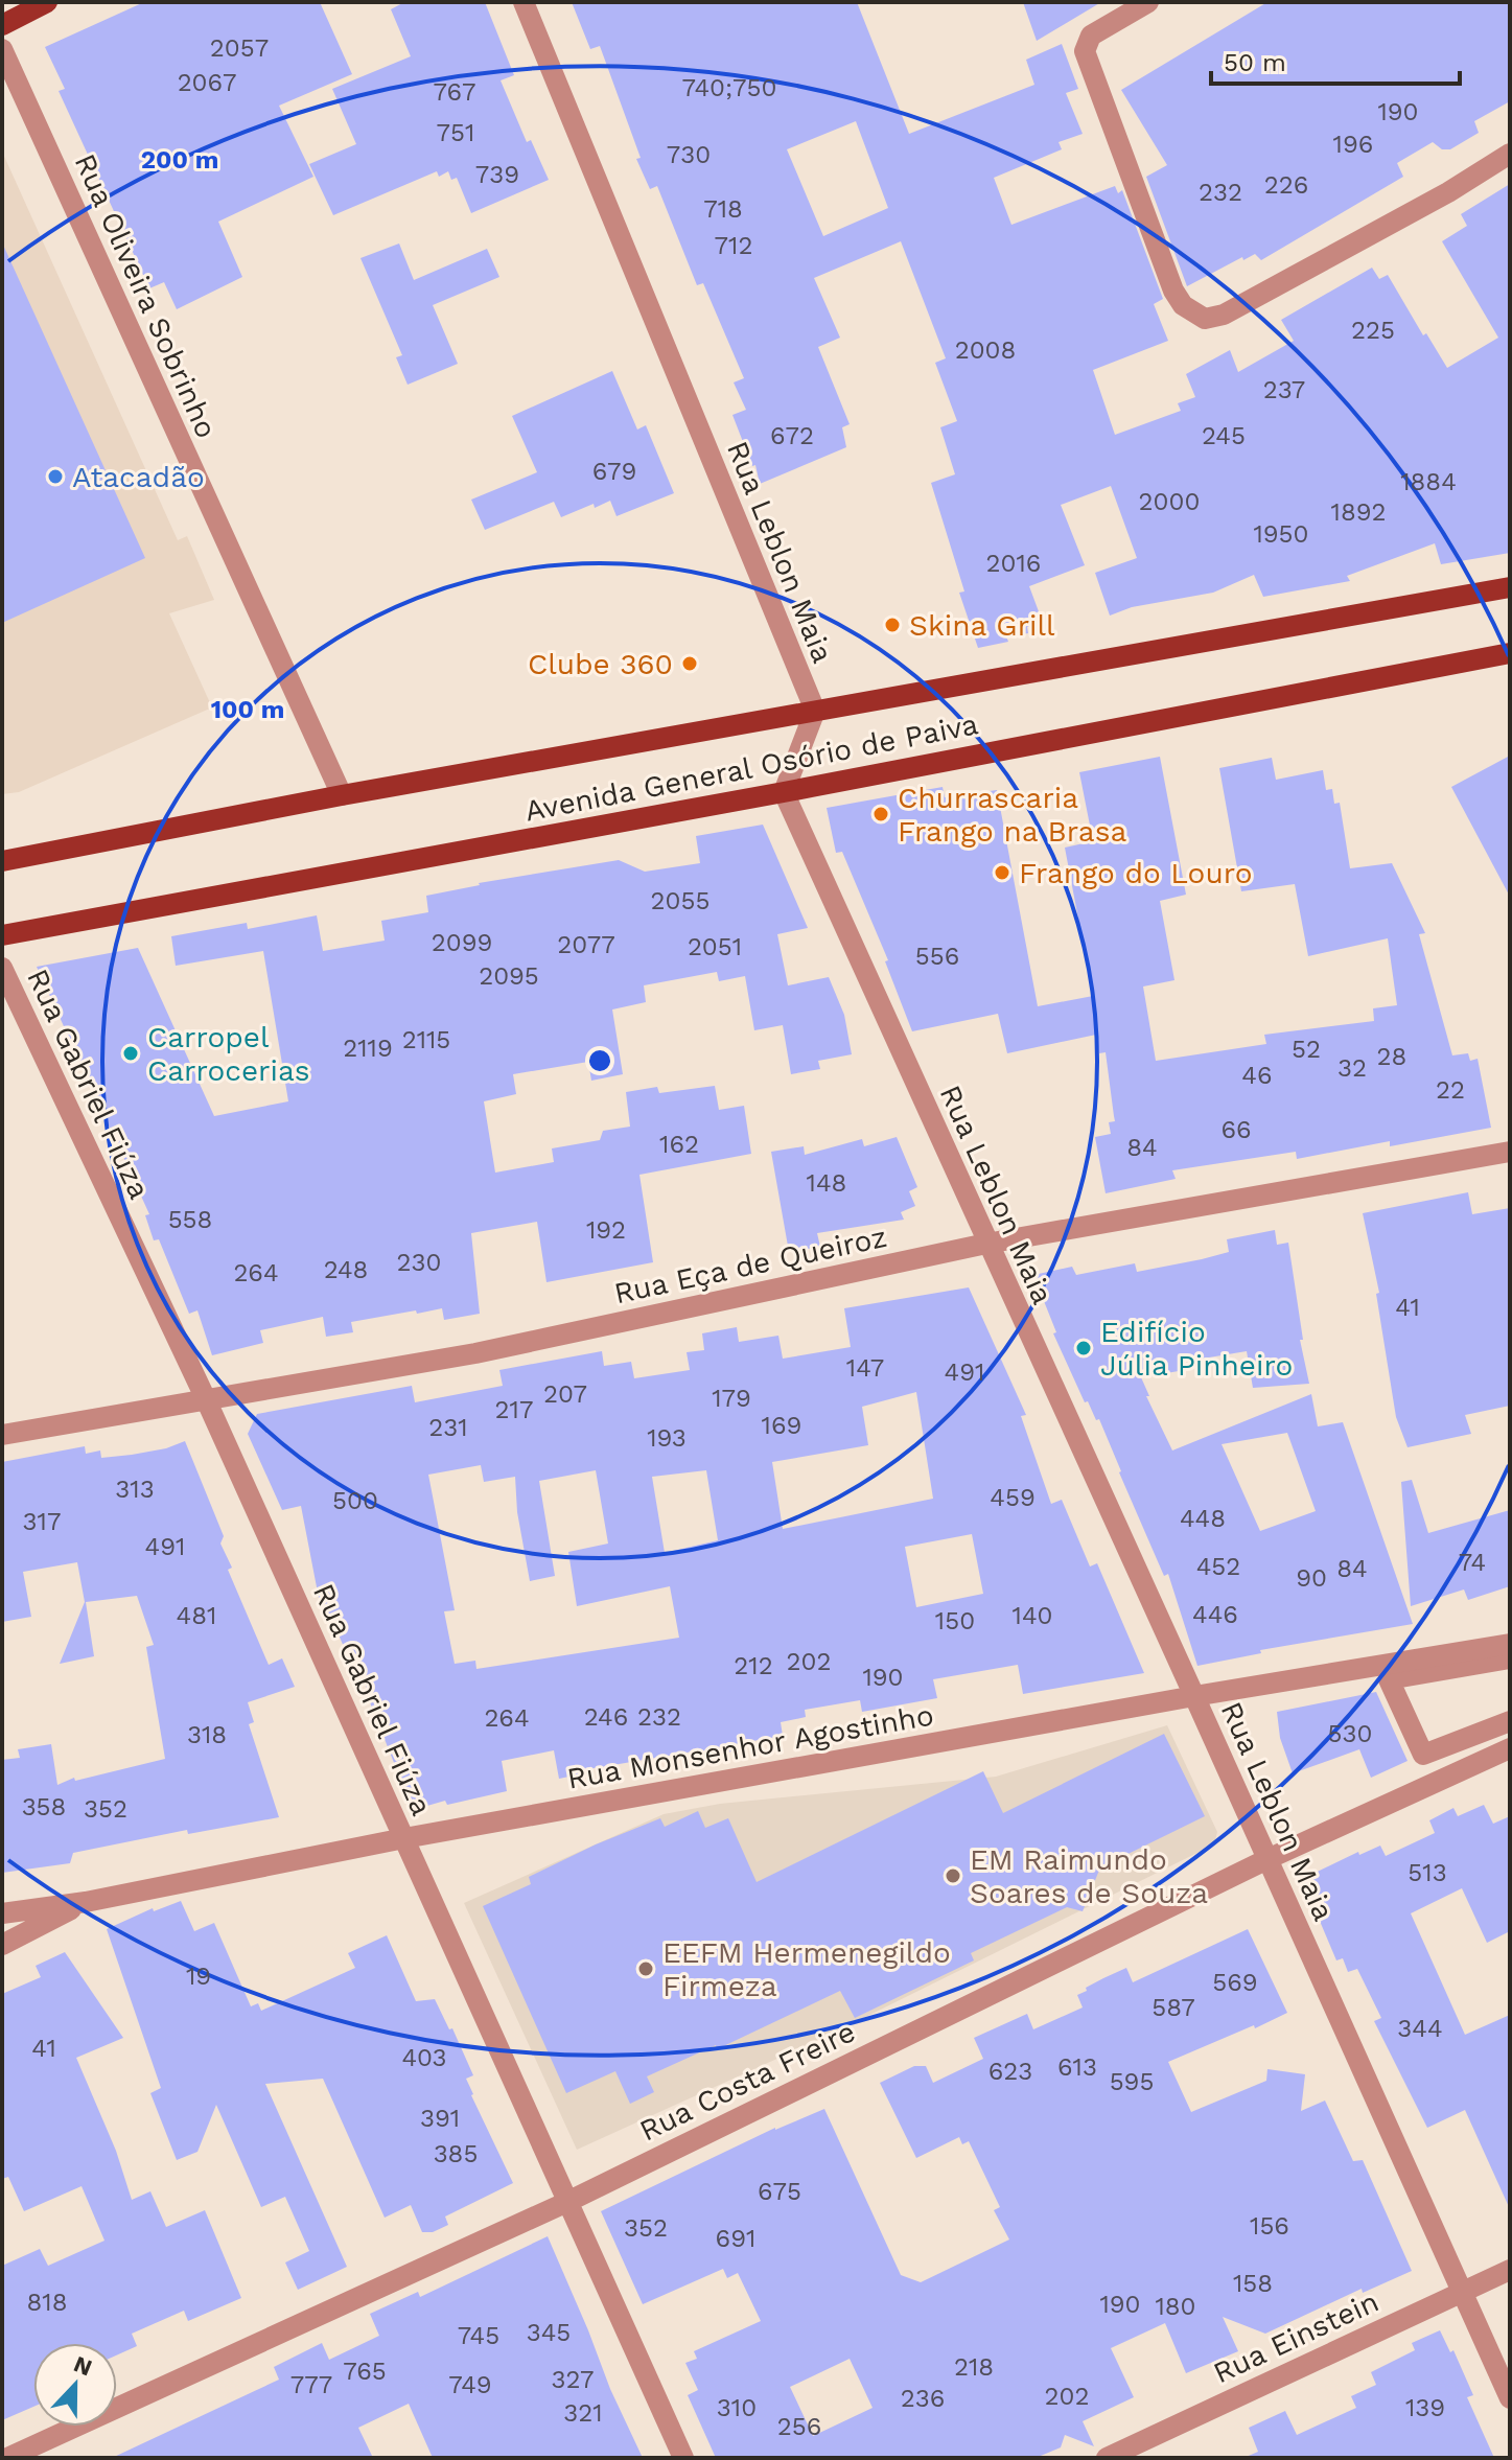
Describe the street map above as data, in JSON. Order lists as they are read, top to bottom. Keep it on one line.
{"streets":{"main road":["Avenida General Osório de Paiva"],"street":["Rua Oliveira Sobrinho","Rua Leblon Maia","Rua Gabriel Fiúza","Rua Eça de Queiroz","Rua Monsenhor Agostinho","Rua Costa Freire","Rua Einstein"]},"crossings":[["Rua Oliveira Sobrinho","Avenida General Osório de Paiva"],["Rua Leblon Maia","Avenida General Osório de Paiva"],["Rua Leblon Maia","Rua Eça de Queiroz"],["Rua Leblon Maia","Rua Monsenhor Agostinho"],["Rua Leblon Maia","Rua Costa Freire"],["Rua Leblon Maia","Rua Einstein"],["Rua Gabriel Fiúza","Rua Eça de Queiroz"],["Rua Gabriel Fiúza","Rua Monsenhor Agostinho"],["Rua Gabriel Fiúza","Rua Costa Freire"]],"places":["Atacadão","Skina Grill","Clube 360","Churrascaria Frango na Brasa","Frango do Louro","Carropel Carrocerias","Edifício Júlia Pinheiro","EM Raimundo Soares de Souza","EEFM Hermenegildo Firmeza"],"house_numbers":["2057","2067","740;750","767","190","751","196","730","739","226","232","718","712","225","2008","237","672","245","679","1884","2000","1892","1950","2016","2055","2099","2077","2051","556","2095","2115","2119","52","28","32","46","22","66","162","84","148","558","192","230","248","264","41","147","491","207","179","217","169","231","193","313","459","500","448","317","491","74","452","84","90","446","481","140","150","202","212","190","246","232","264","530","318","358","352","513","19","569","587","344","41","403","613","623","595","391","385","675","156","352","691","158","818","190","180","345","745","218","765","327","777","749","202","236","310","139","321","256"],"scale_bar":"50 m","north":"top","rings":["200 m","100 m"]}
